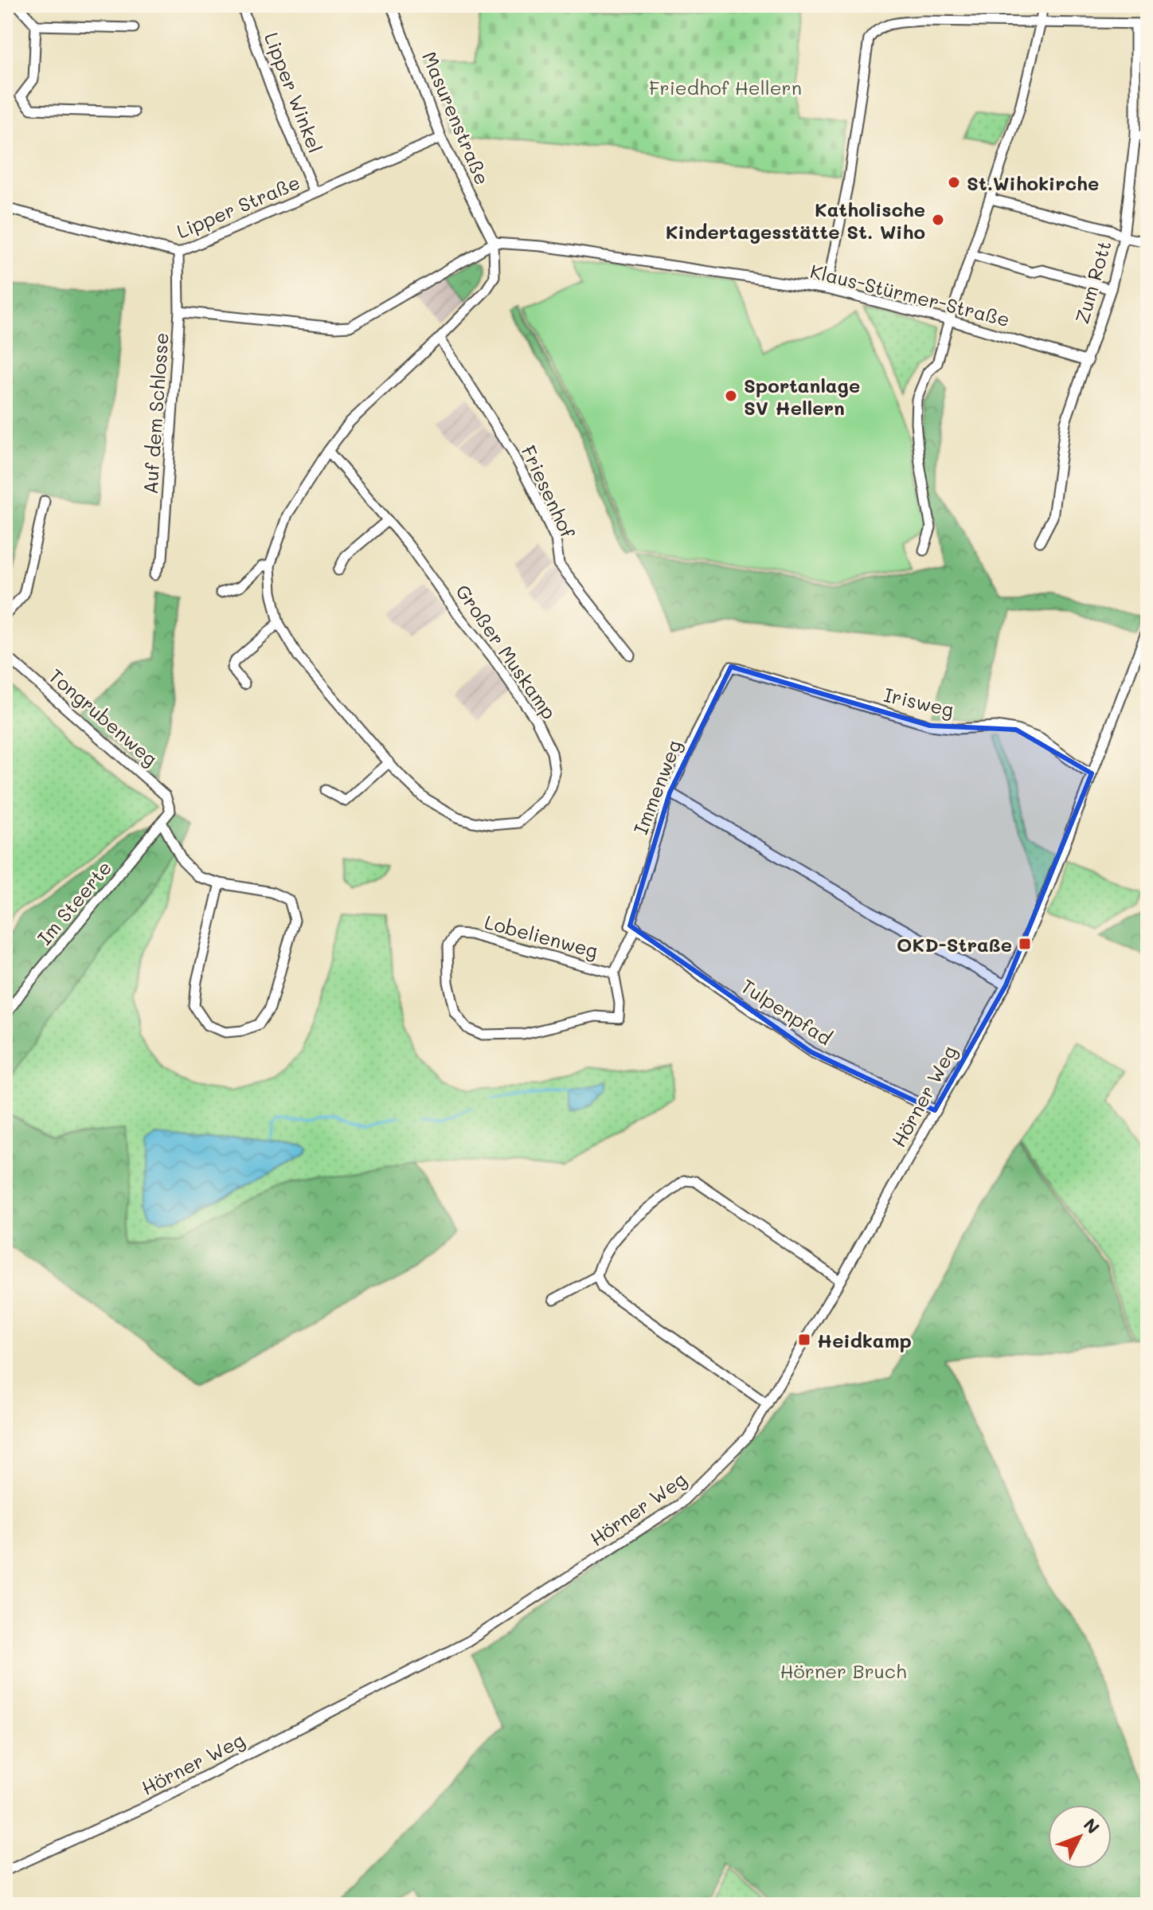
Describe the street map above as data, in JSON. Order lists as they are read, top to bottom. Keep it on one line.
{"streets":{"street":["Lipper Winkel","Masurenstraße","Lipper Straße","Zum Rott","Klaus-Stürmer-Straße","Auf dem Schlosse","Friesenhof","Großer Muskamp","Irisweg","Tongrubenweg","Immenweg","Im Steerte","Lobelienweg","Tulpenpfad","Hörner Weg"]},"crossings":[["Lipper Winkel","Lipper Straße"],["Masurenstraße","Lipper Straße"],["Masurenstraße","Klaus-Stürmer-Straße"],["Masurenstraße","Großer Muskamp"],["Lipper Straße","Auf dem Schlosse"],["Zum Rott","Klaus-Stürmer-Straße"],["Klaus-Stürmer-Straße","Großer Muskamp"],["Friesenhof","Großer Muskamp"],["Irisweg","Immenweg"],["Irisweg","Hörner Weg"],["Tongrubenweg","Im Steerte"],["Immenweg","Lobelienweg"],["Immenweg","Tulpenpfad"],["Lobelienweg","Tulpenpfad"],["Tulpenpfad","Hörner Weg"]],"parks":["Friedhof Hellern","Hörner Bruch"],"places":{"other":["St.Wihokirche","Katholische Kindertagesstätte St. Wiho","Sportanlage SV Hellern"],"transit":["OKD-Straße","Heidkamp"]},"north":"top right"}
